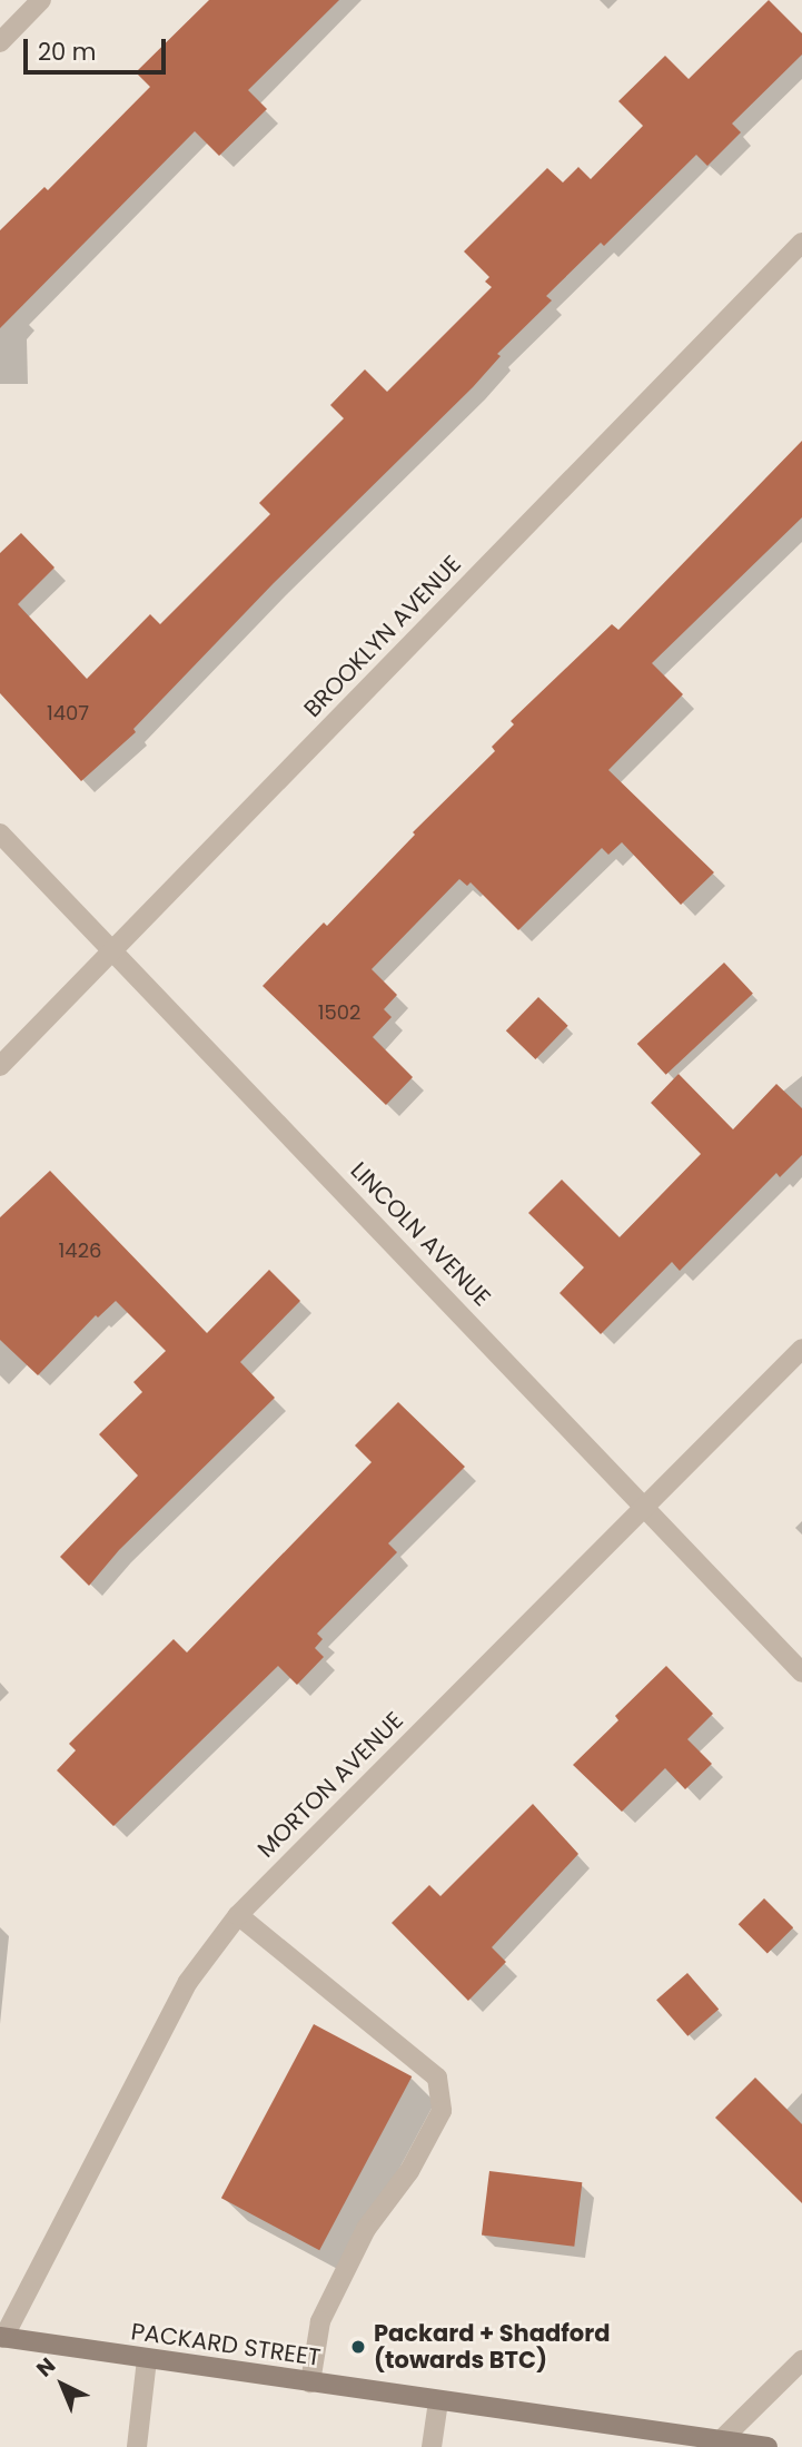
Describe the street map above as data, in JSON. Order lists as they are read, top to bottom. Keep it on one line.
{"streets":{"main road":["PACKARD STREET"],"street":["BROOKLYN AVENUE","LINCOLN AVENUE","MORTON AVENUE"]},"crossings":[["BROOKLYN AVENUE","LINCOLN AVENUE"],["LINCOLN AVENUE","MORTON AVENUE"],["MORTON AVENUE","PACKARD STREET"]],"places":["Packard + Shadford (towards BTC)"],"house_numbers":["1407","1502","1426"],"scale_bar":"20 m","north":"top left"}
